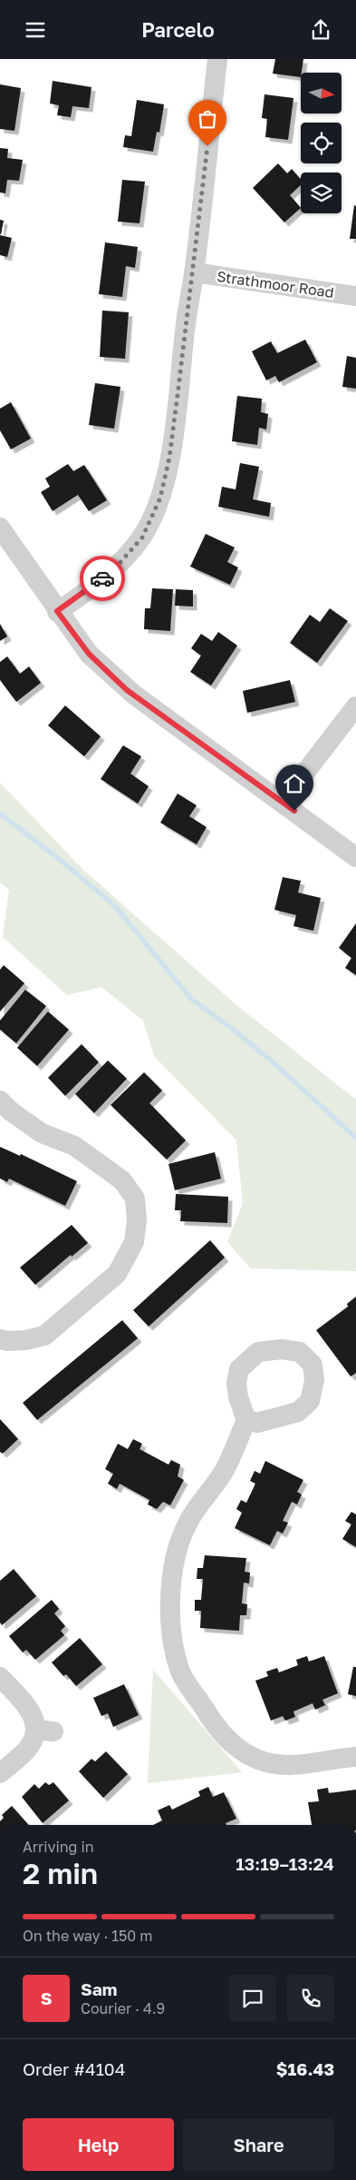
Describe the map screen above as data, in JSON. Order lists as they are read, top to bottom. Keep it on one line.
{"streets":{"street":["Strathmoor Road"]},"north":"right","page":{"header":"Parcelo","heading":["2 min","Arriving in","13:19–13:24"],"panel":["Sam","Courier · 4.9","Order #4104","$16.43"],"bar":"On the way · 150 m","round":"S","buttons":["Help","Share"]}}
